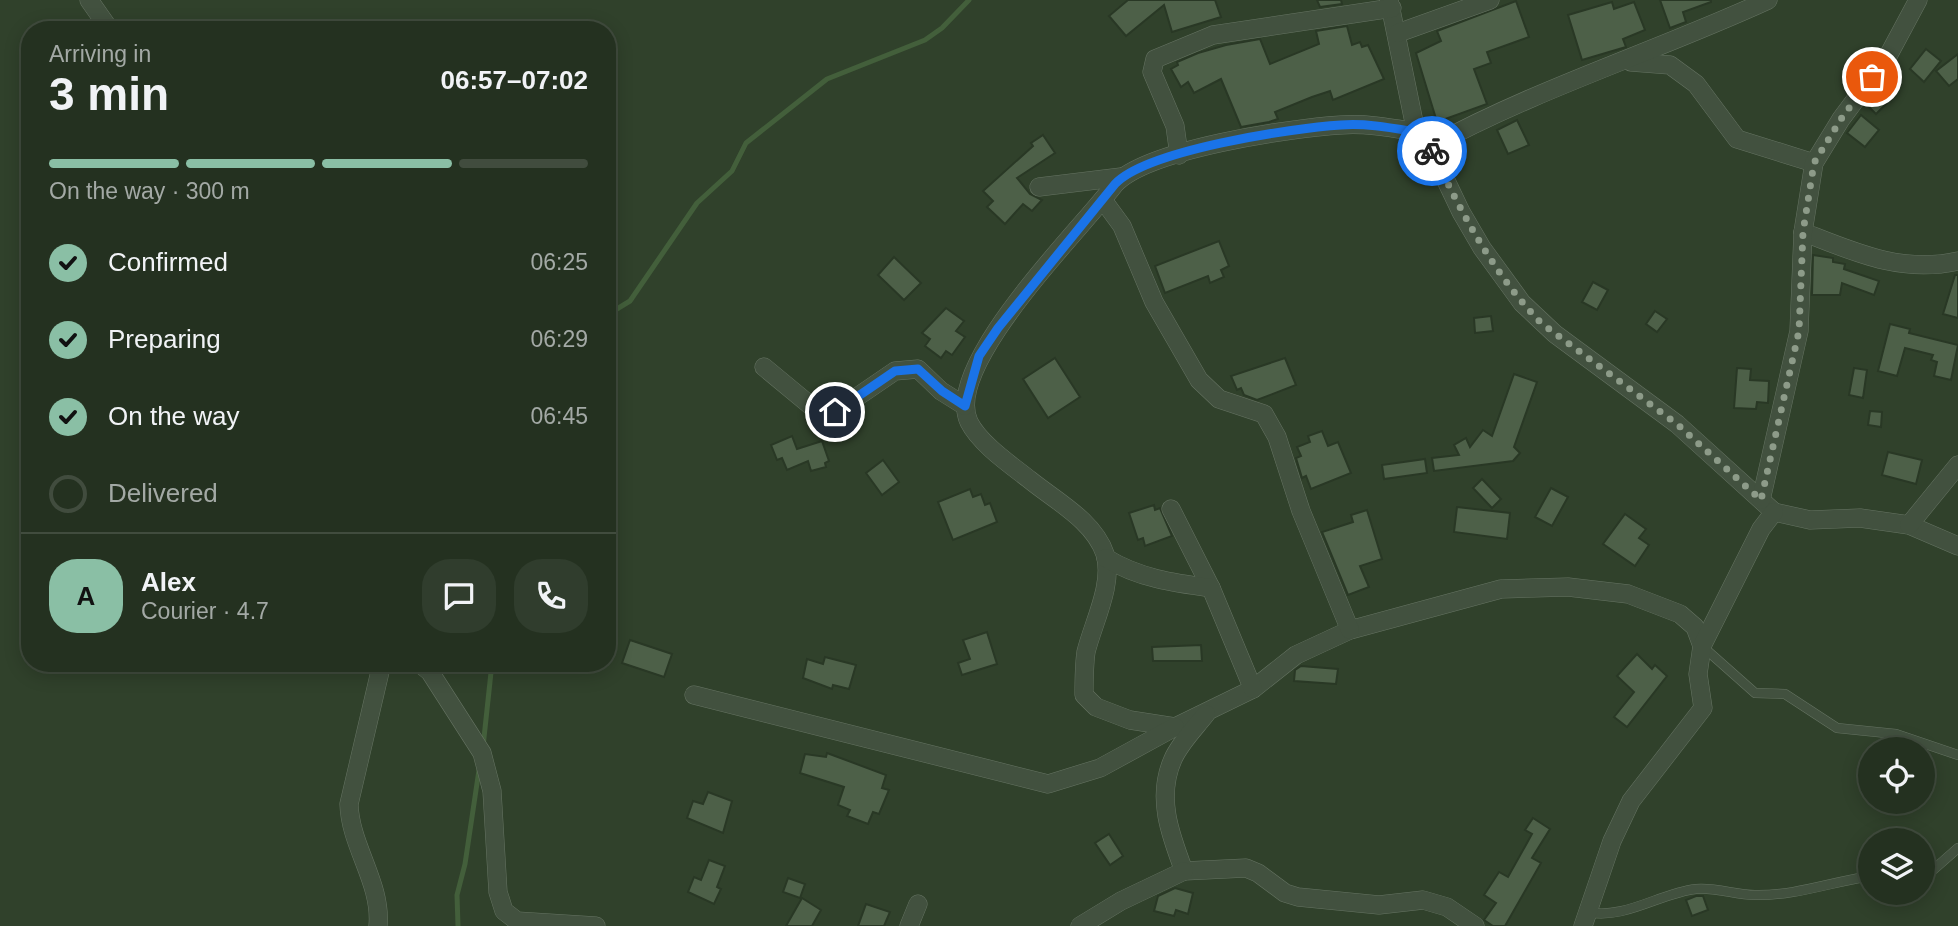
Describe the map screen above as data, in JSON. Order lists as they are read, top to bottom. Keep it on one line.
{"page":{"heading":["3 min","Arriving in","06:57–07:02"],"panel":["Alex","Courier · 4.7"],"bar":"On the way · 300 m","list":[["Confirmed","06:25"],["Preparing","06:29"],["On the way","06:45"],"Delivered"],"round":"A"}}
